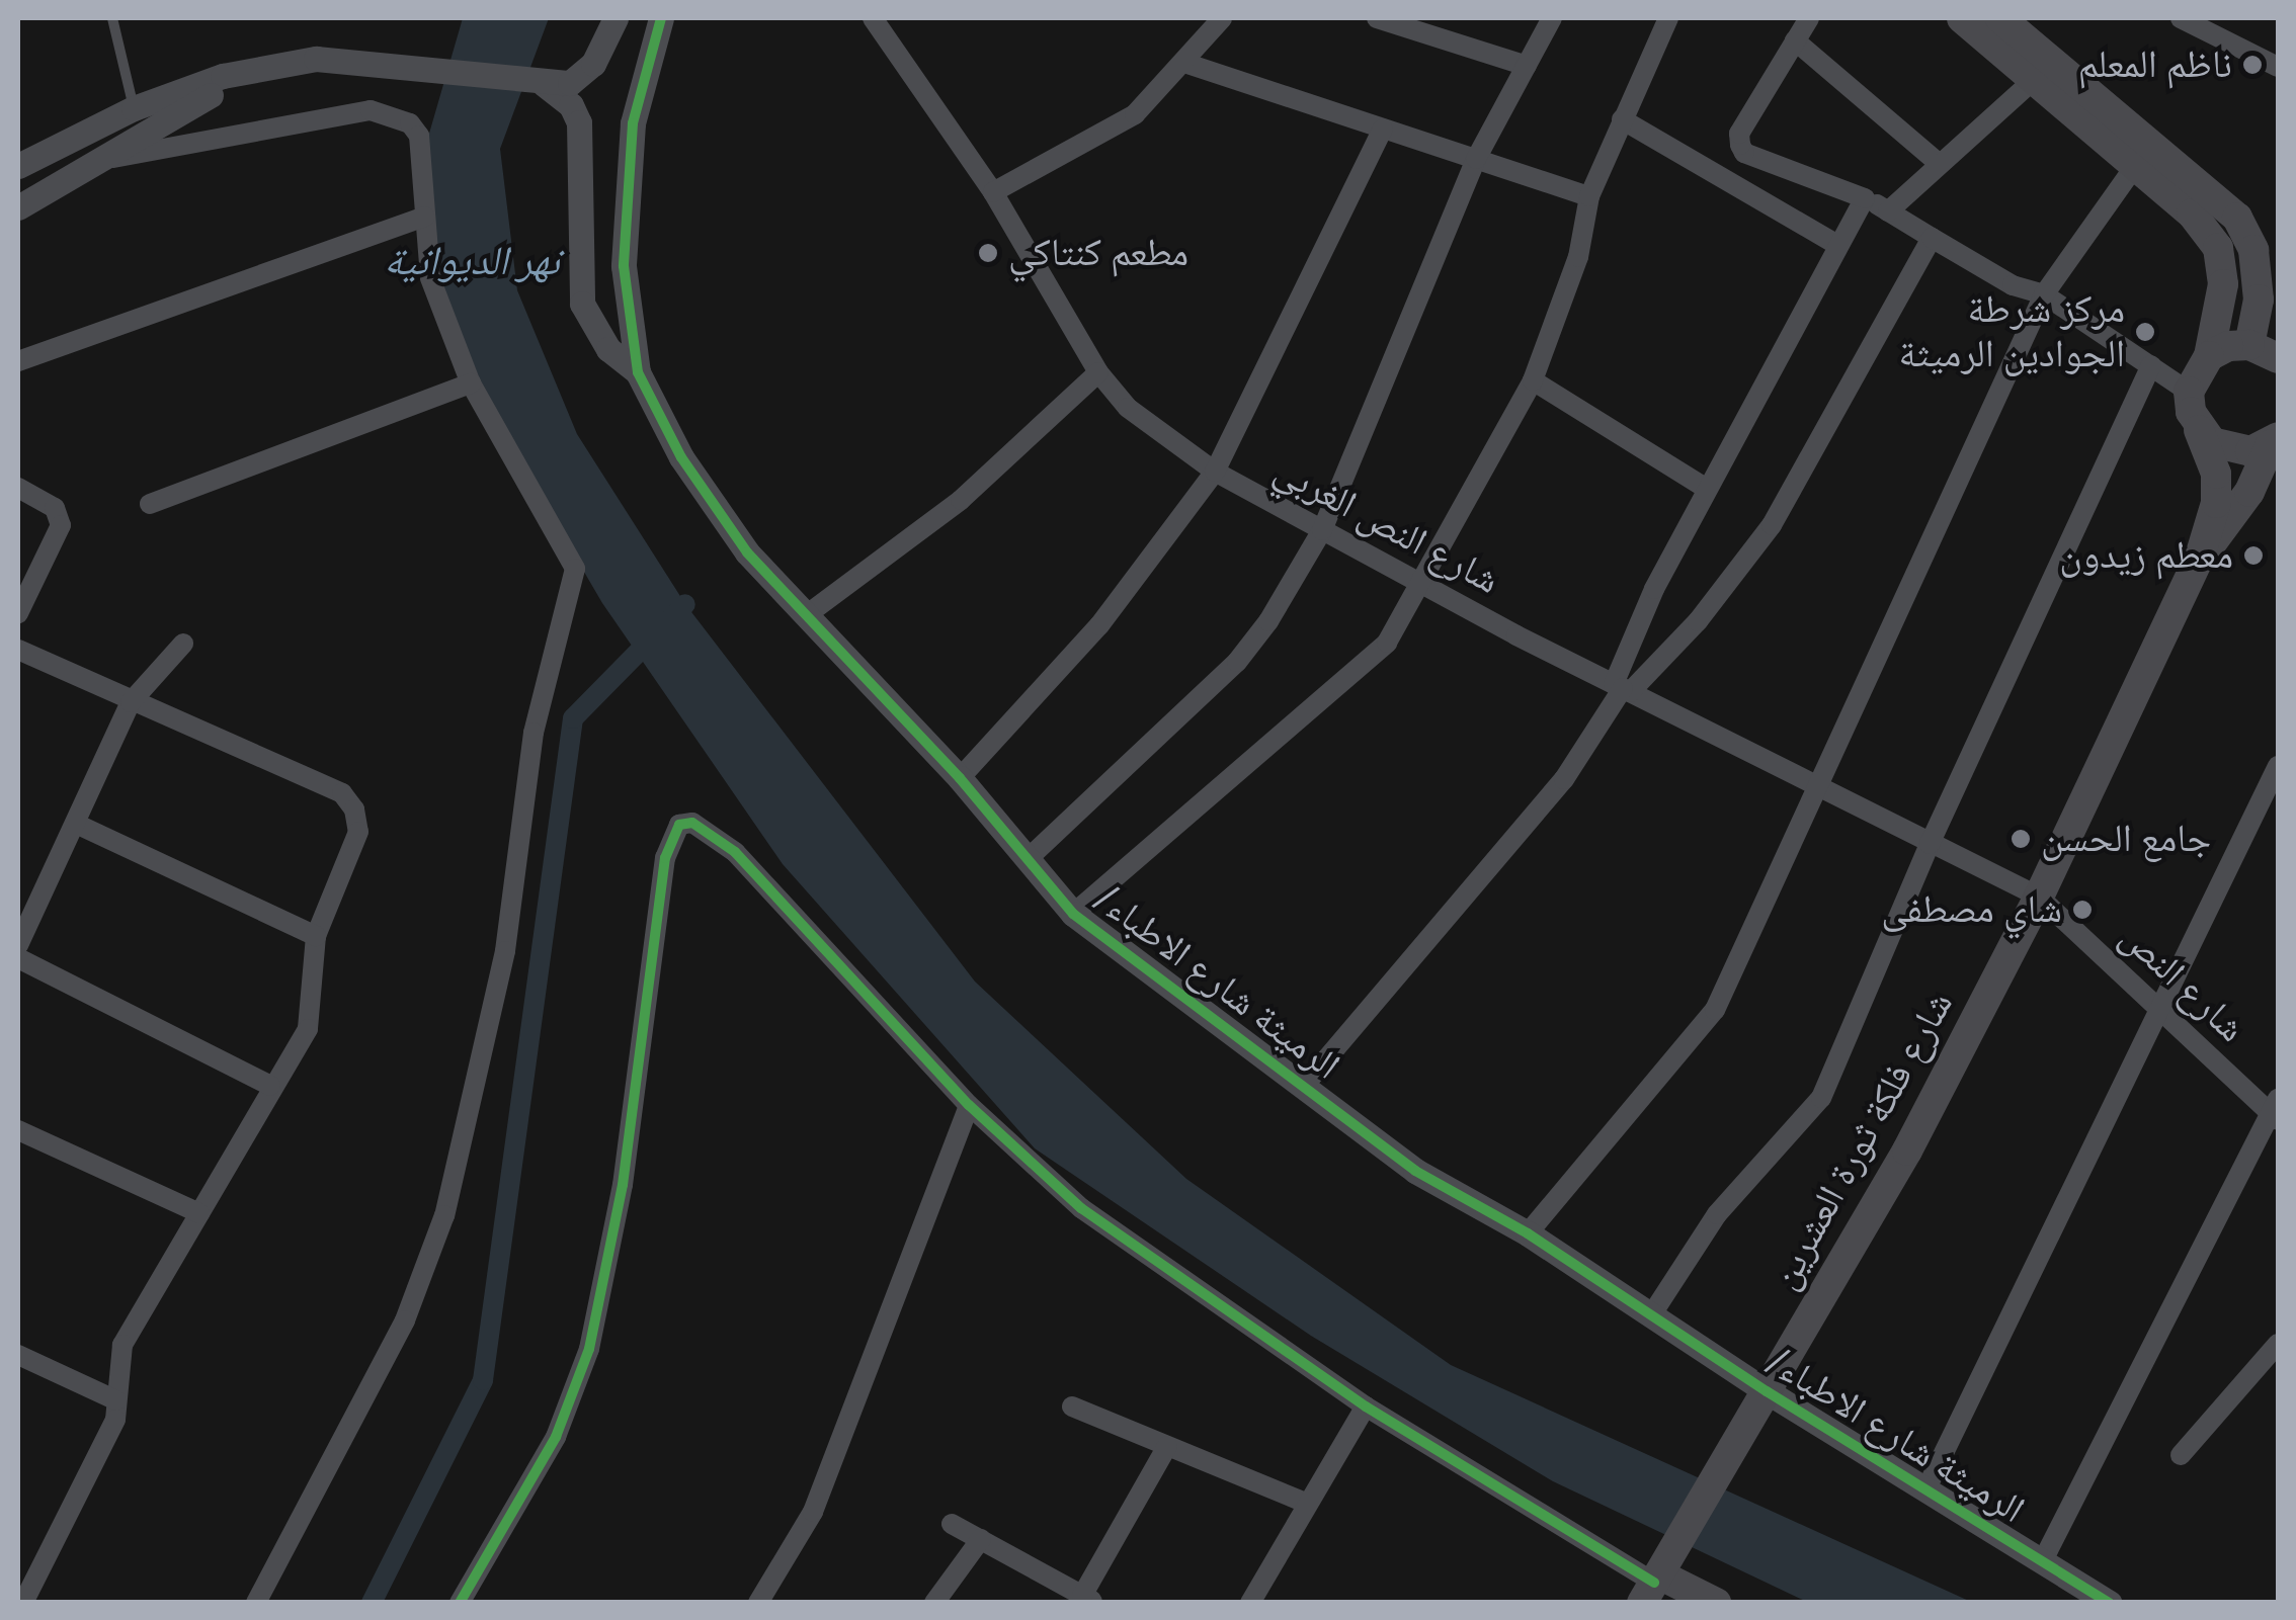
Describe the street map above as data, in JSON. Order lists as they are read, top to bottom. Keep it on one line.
{"streets":{"main road":["شارع فلكة ثورة العشرين"],"street":["شارع النص الغربي","/الرميثة شارع الاطباء","شارع النص"]},"crossings":[["شارع النص الغربي","شارع النص"],["شارع النص الغربي","شارع فلكة ثورة العشرين"],["/الرميثة شارع الاطباء","شارع فلكة ثورة العشرين"],["شارع النص","شارع فلكة ثورة العشرين"]],"water":["نهر الديوانية"],"places":["ناظم المعلم","مطعم كنتاكي","مركز شرطة الجوادين الرميثة","معطم زيدون","جامع الحسن","شاي مصطفى"]}
